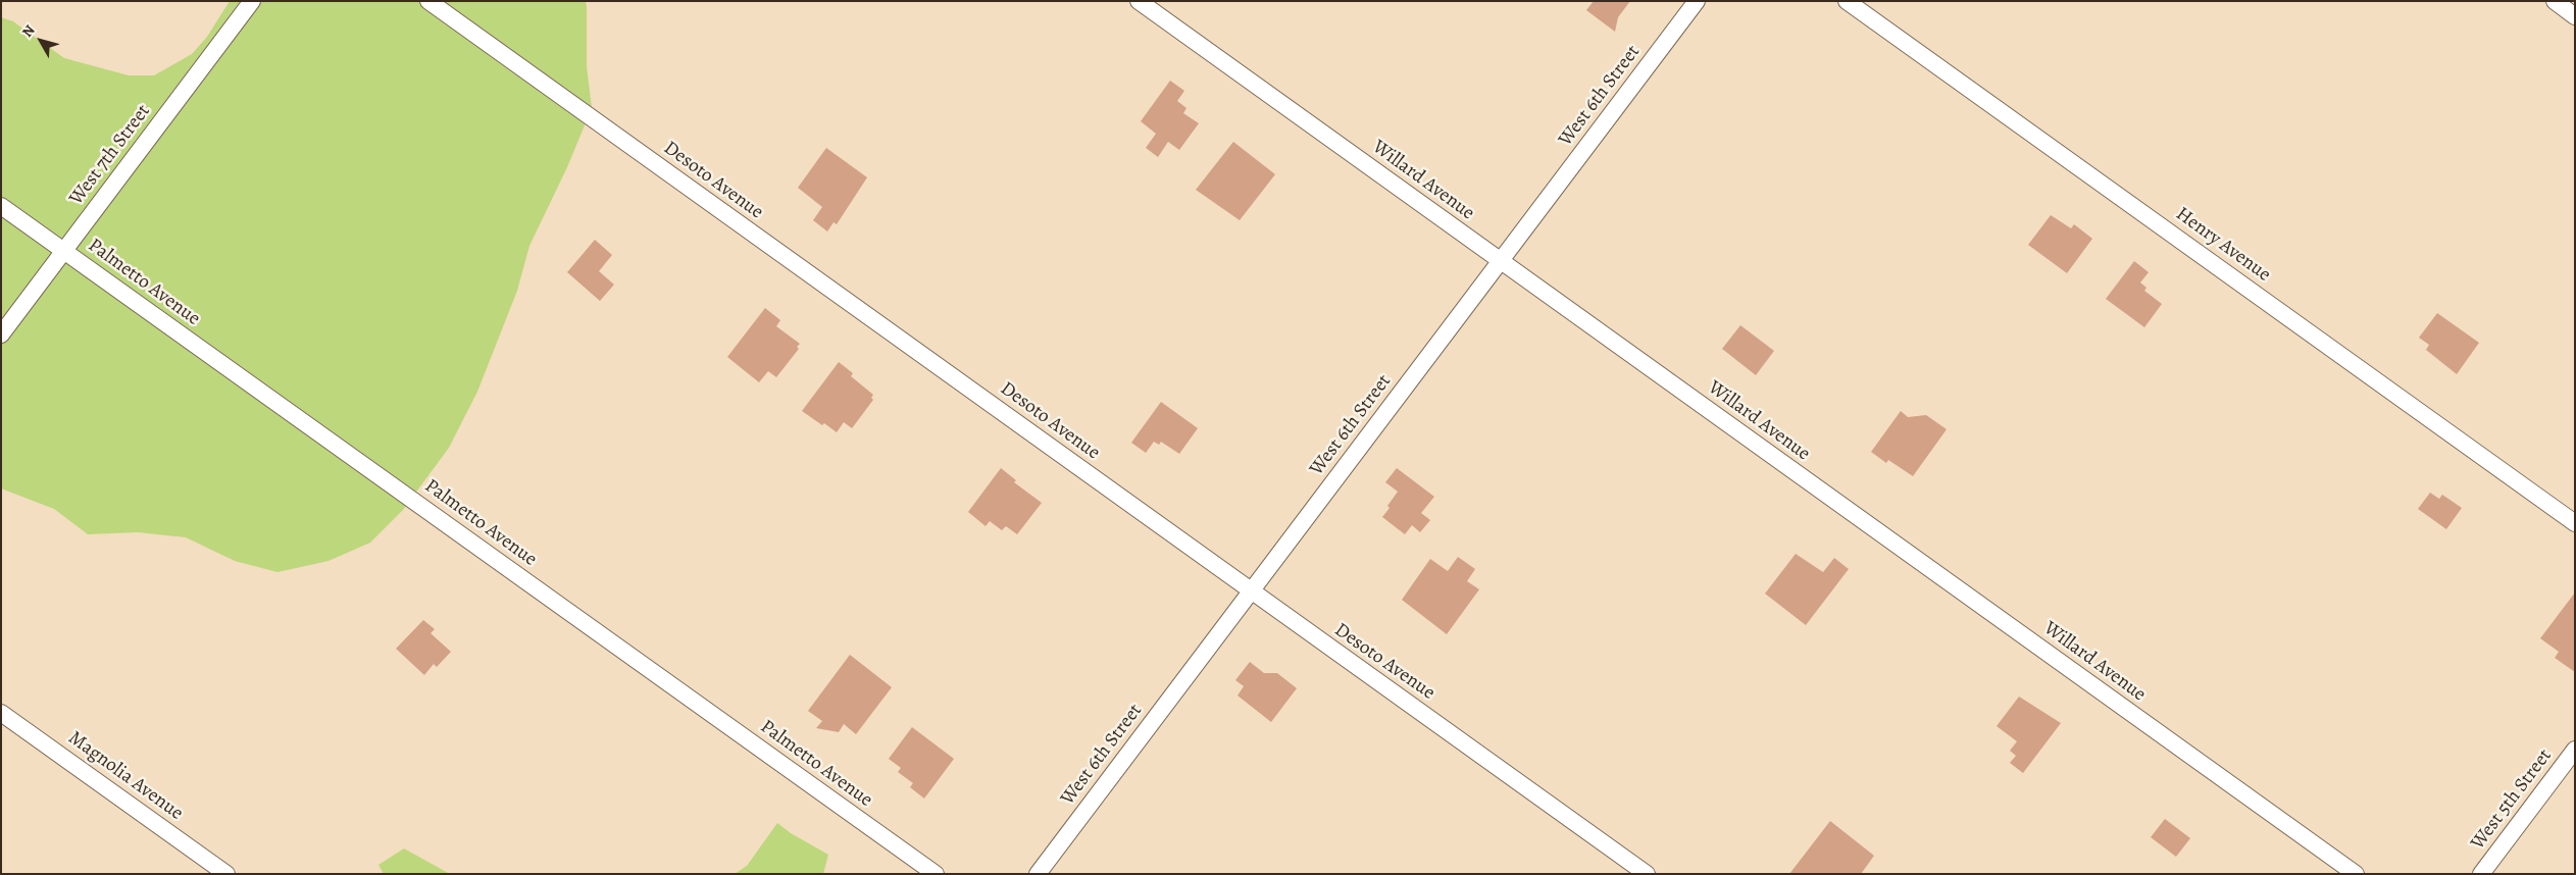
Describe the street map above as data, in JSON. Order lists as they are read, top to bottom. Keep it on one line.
{"streets":{"street":["West 6th Street","West 7th Street","Desoto Avenue","Willard Avenue","Henry Avenue","Palmetto Avenue","Magnolia Avenue","West 5th Street"]},"crossings":[["West 6th Street","Desoto Avenue"],["West 6th Street","Willard Avenue"],["West 7th Street","Palmetto Avenue"]],"north":"top left"}
